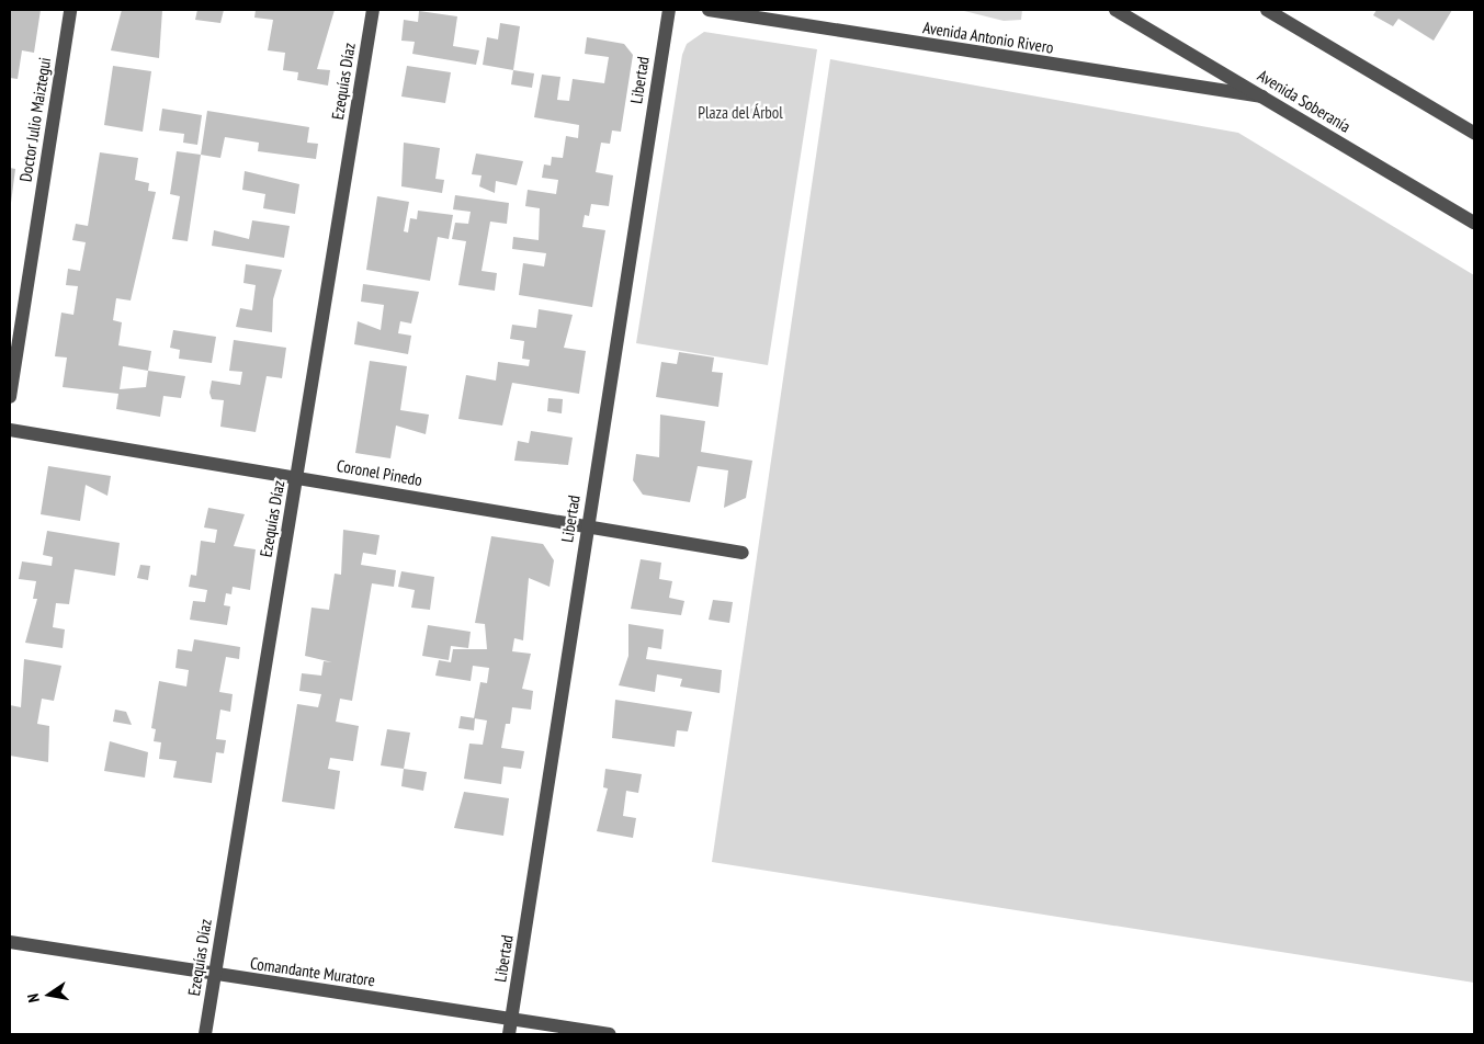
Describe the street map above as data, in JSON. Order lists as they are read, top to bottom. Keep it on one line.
{"streets":{"street":["Avenida Antonio Rivero","Libertad","Ezequías Díaz","Avenida Soberanía","Doctor Julio Maiztegui","Coronel Pinedo","Comandante Muratore"]},"crossings":[["Avenida Antonio Rivero","Avenida Soberanía"],["Libertad","Coronel Pinedo"],["Libertad","Comandante Muratore"],["Ezequías Díaz","Coronel Pinedo"],["Ezequías Díaz","Comandante Muratore"]],"parks":["Plaza del Árbol"],"north":"left"}
